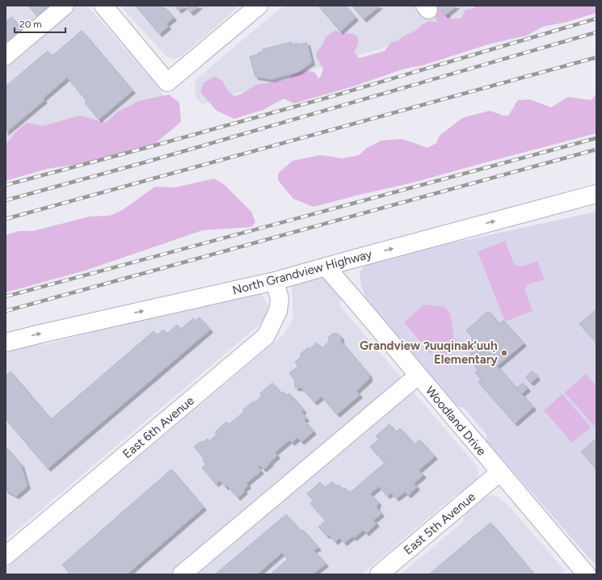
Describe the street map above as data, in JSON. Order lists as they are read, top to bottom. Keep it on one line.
{"streets":{"street":["North Grandview Highway","Woodland Drive","East 6th Avenue","East 5th Avenue"]},"crossings":[["North Grandview Highway","Woodland Drive"],["North Grandview Highway","East 6th Avenue"],["Woodland Drive","East 5th Avenue"]],"one_way":["North Grandview Highway"],"places":["Grandview ʔuuqinak’uuḥ Elementary"],"scale_bar":"20 m"}
